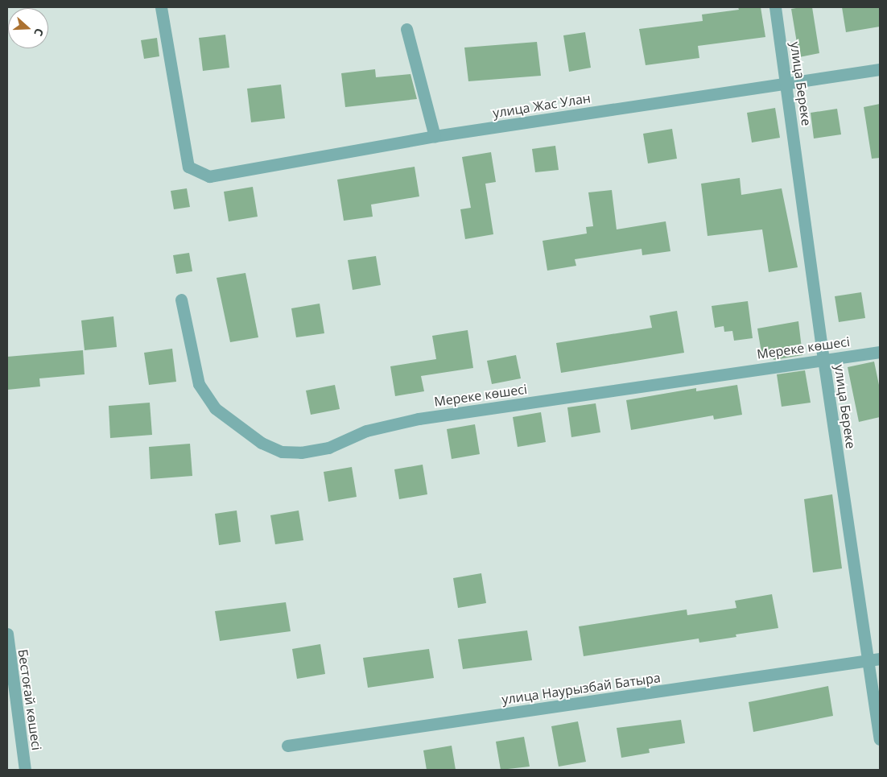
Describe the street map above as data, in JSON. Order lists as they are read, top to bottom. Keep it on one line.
{"streets":{"street":["улица Береке","улица Жас Улан","Мереке көшесі","улица Наурызбай Батыра","Бестоғай көшесі"]},"crossings":[["улица Береке","улица Жас Улан"],["улица Береке","Мереке көшесі"],["улица Береке","улица Наурызбай Батыра"]],"north":"right"}
